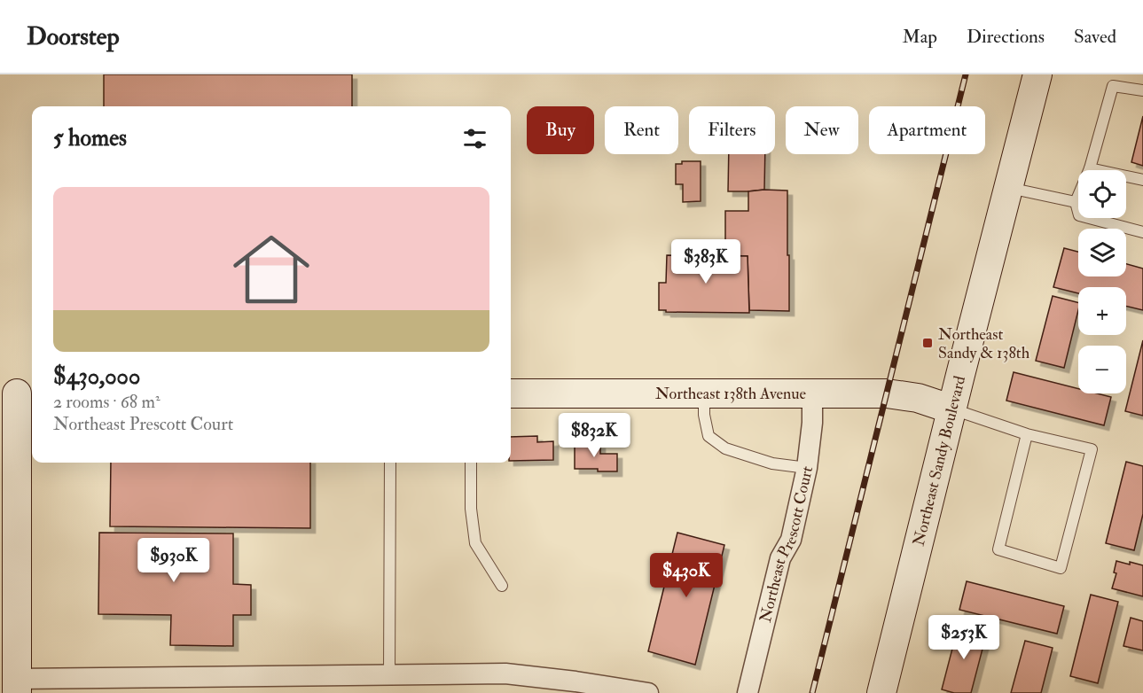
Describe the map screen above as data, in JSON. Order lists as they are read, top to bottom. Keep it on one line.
{"streets":{"street":["Northeast 138th Avenue","Northeast Sandy Boulevard","Northeast Prescott Court"]},"crossings":[["Northeast 138th Avenue","Northeast Sandy Boulevard"],["Northeast 138th Avenue","Northeast Prescott Court"]],"places":{"transit":["Northeast Sandy & 138th"]},"page":{"header":"Doorstep","nav":["Map","Directions","Saved"],"chip":["Buy","Rent","Filters","New","Apartment"],"heading":"5 homes","map_buttons":["+","−"],"list":[{"name":"$430,000","note":"2 rooms · 68 m² · Northeast Prescott Court"}],"price":["$383K","$832K","$930K","$430K","$253K"]}}
